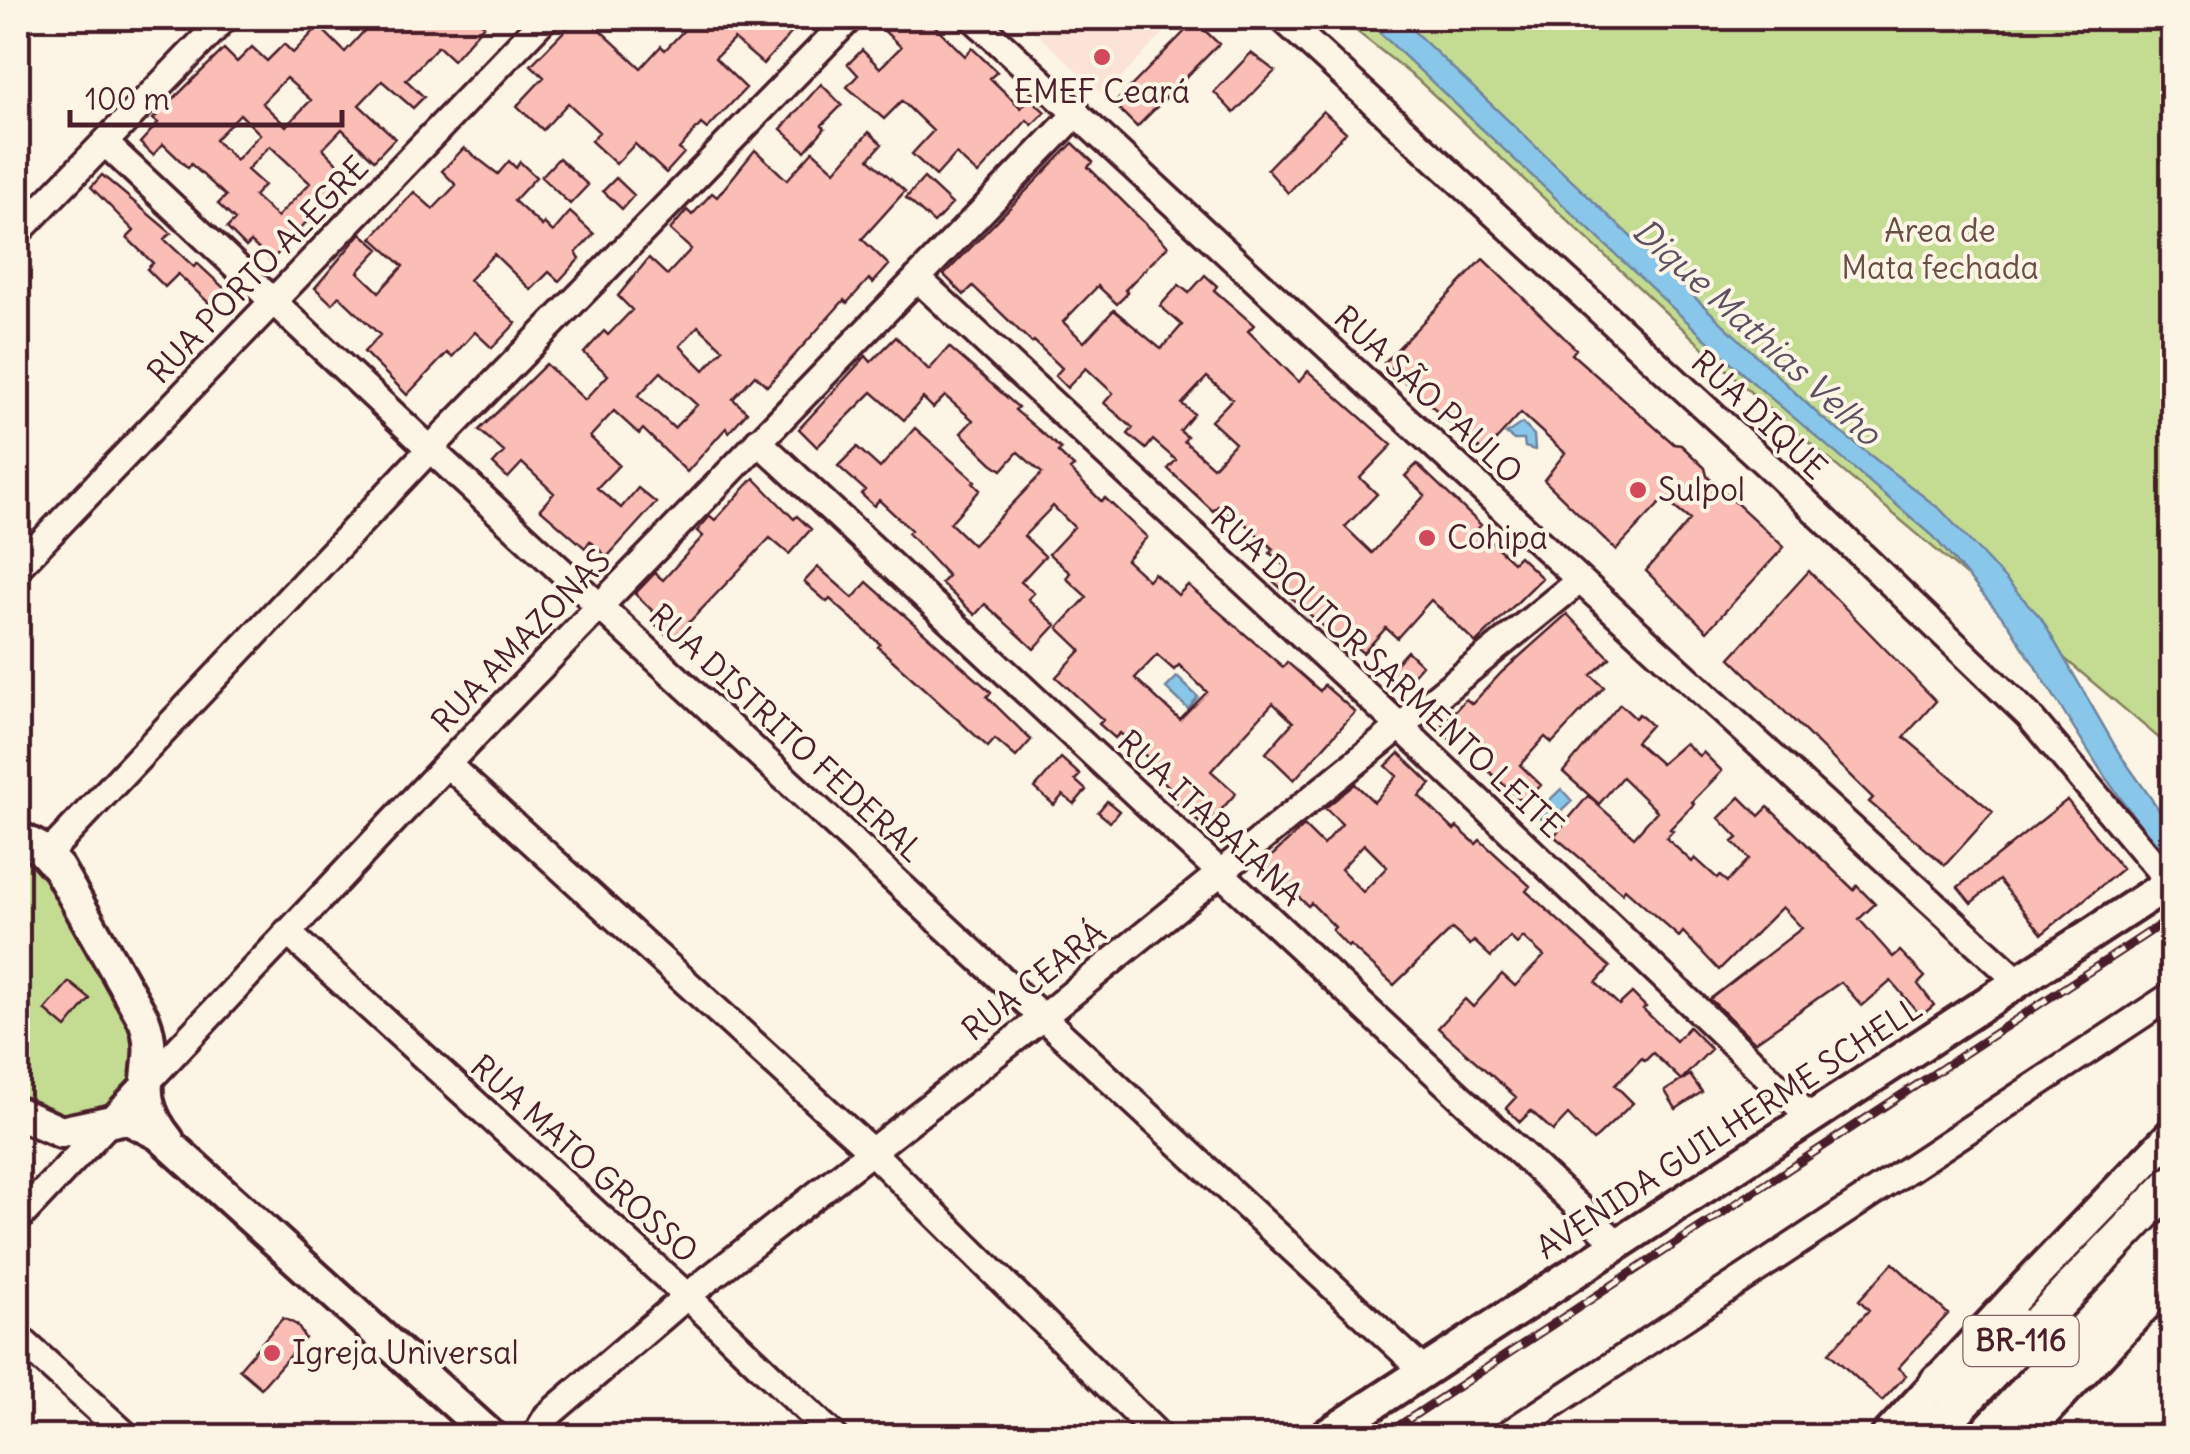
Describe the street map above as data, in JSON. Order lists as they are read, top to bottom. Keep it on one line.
{"streets":{"highway":["BR-116"],"main road":["AVENIDA GUILHERME SCHELL"],"street":["RUA PORTO ALEGRE","RUA SÃO PAULO","RUA DIQUE","RUA AMAZONAS","RUA DOUTOR SARMENTO LEITE","RUA DISTRITO FEDERAL","RUA ITABAIANA","RUA CEARÁ","RUA MATO GROSSO"]},"crossings":[["RUA PORTO ALEGRE","RUA DISTRITO FEDERAL"],["RUA SÃO PAULO","RUA AMAZONAS"],["RUA SÃO PAULO","RUA CEARÁ"],["RUA SÃO PAULO","AVENIDA GUILHERME SCHELL"],["RUA DIQUE","AVENIDA GUILHERME SCHELL"],["RUA AMAZONAS","RUA DOUTOR SARMENTO LEITE"],["RUA AMAZONAS","RUA DISTRITO FEDERAL"],["RUA AMAZONAS","RUA ITABAIANA"],["RUA AMAZONAS","RUA MATO GROSSO"],["RUA DOUTOR SARMENTO LEITE","RUA CEARÁ"],["RUA DOUTOR SARMENTO LEITE","AVENIDA GUILHERME SCHELL"],["RUA DISTRITO FEDERAL","RUA CEARÁ"],["RUA DISTRITO FEDERAL","AVENIDA GUILHERME SCHELL"],["RUA ITABAIANA","RUA CEARÁ"],["RUA ITABAIANA","AVENIDA GUILHERME SCHELL"],["RUA CEARÁ","RUA MATO GROSSO"]],"water":["Dique Mathias Velho"],"parks":["Area de Mata fechada"],"places":["EMEF Ceará","Sulpol","Cohipa","Igreja Universal"],"scale_bar":"100 m"}
